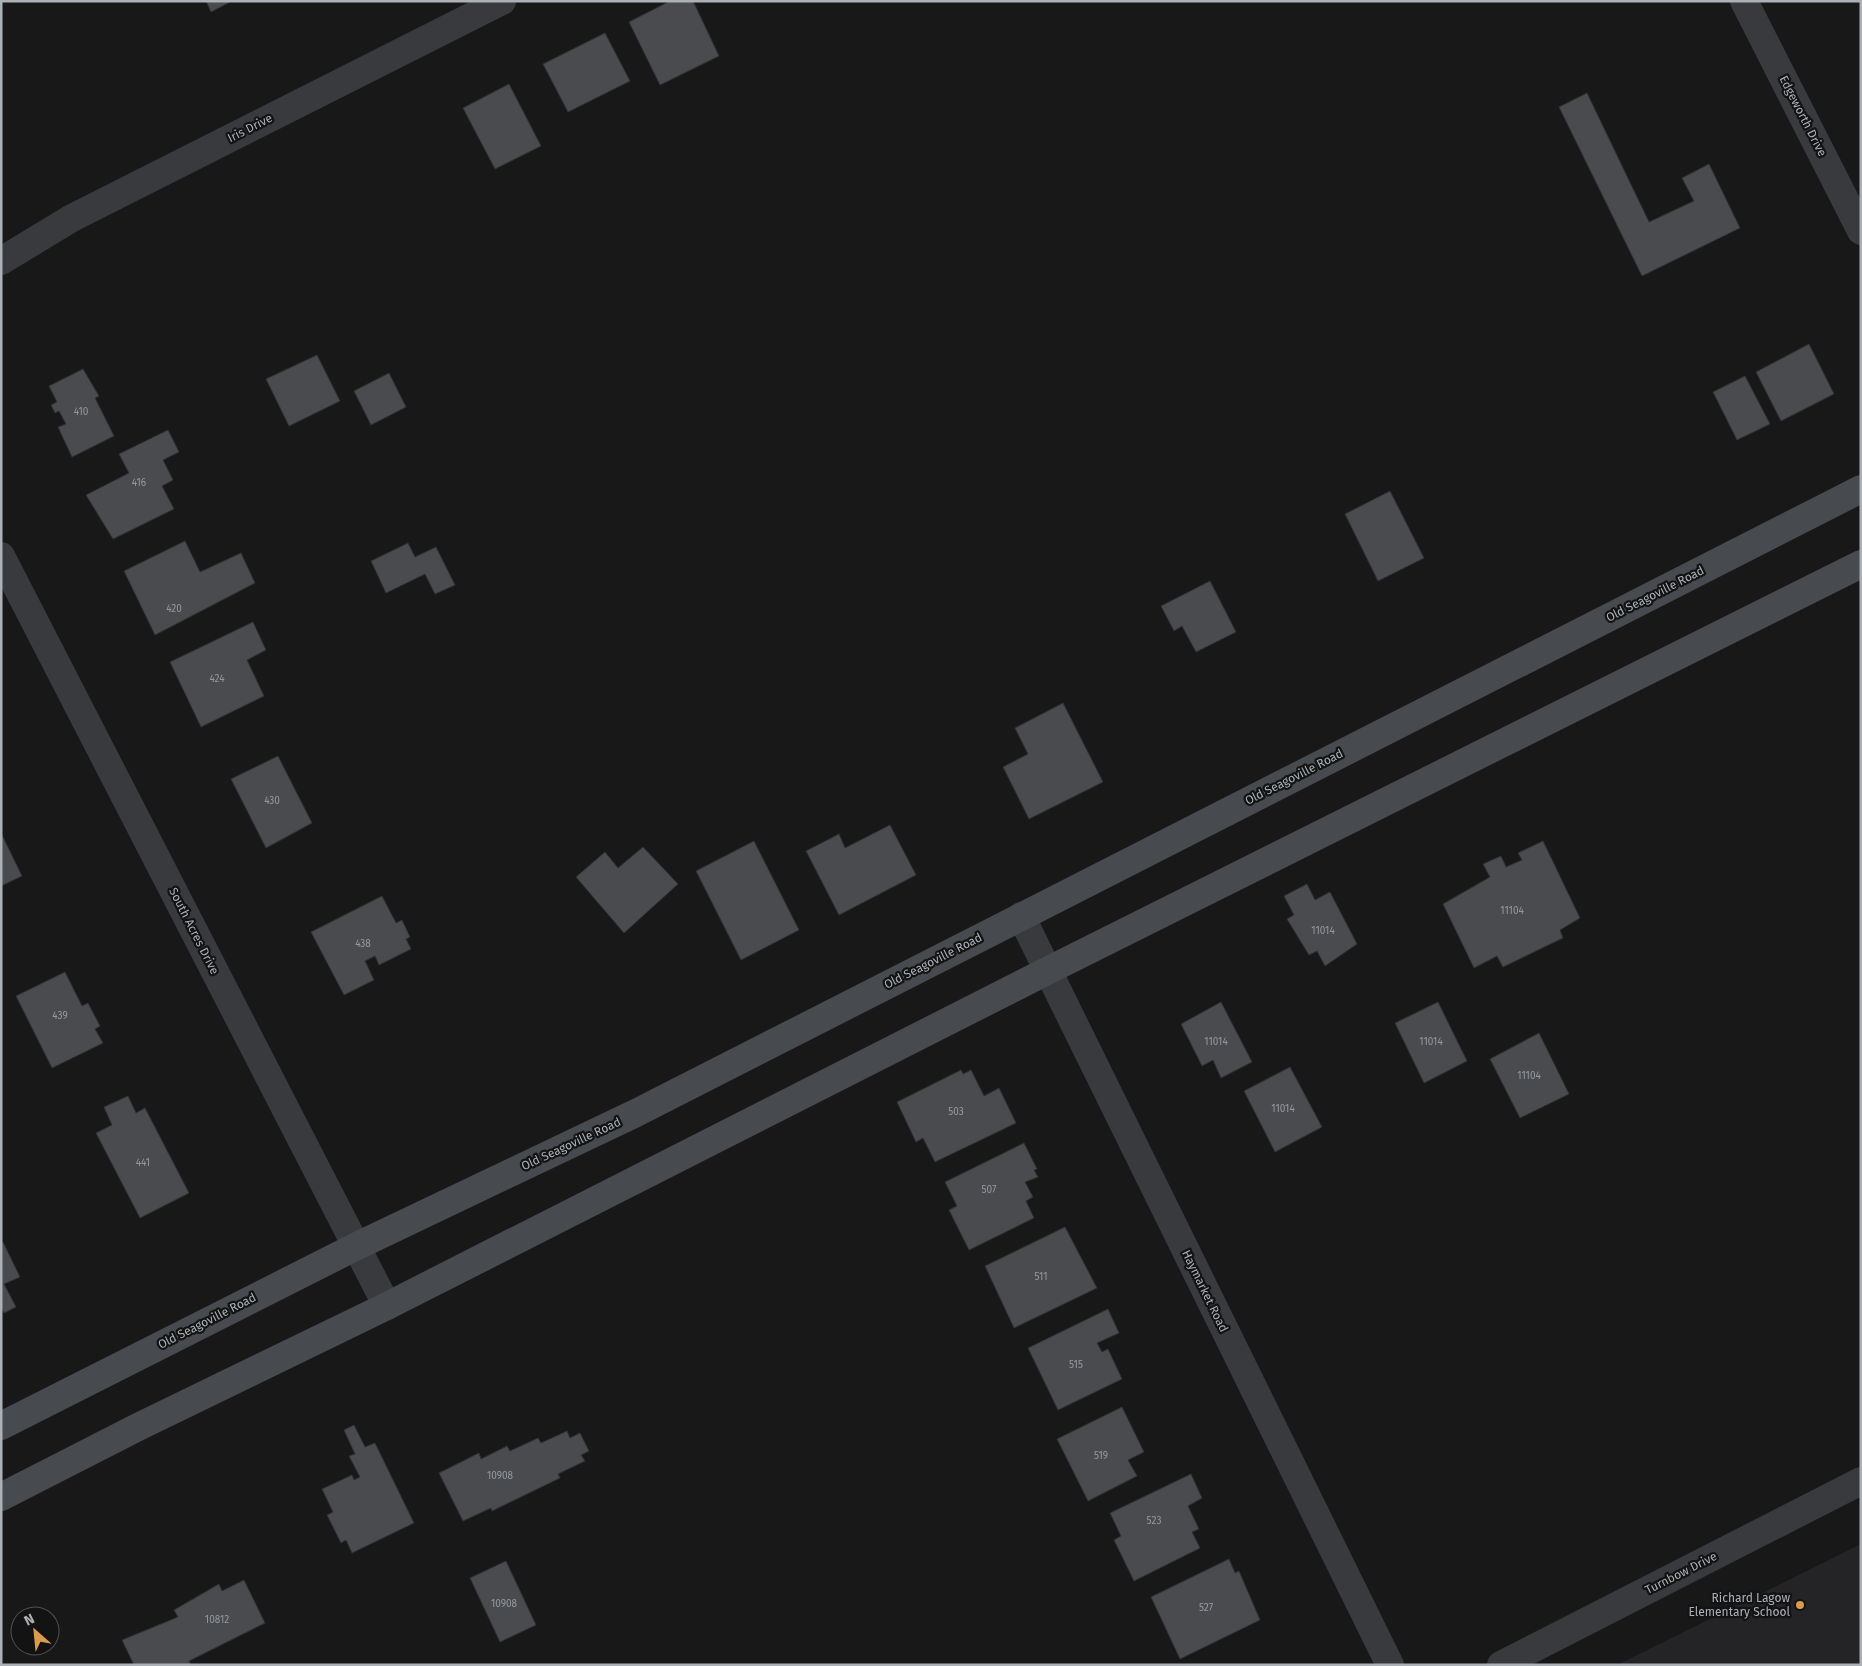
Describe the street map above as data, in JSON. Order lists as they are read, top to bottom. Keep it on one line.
{"streets":{"main road":["Old Seagoville Road"],"street":["Edgeworth Drive","Iris Drive","South Acres Drive","Haymarket Road","Turnbow Drive"]},"crossings":[["Old Seagoville Road","South Acres Drive"],["Old Seagoville Road","Haymarket Road"]],"places":["Richard Lagow Elementary School"],"house_numbers":["410","416","420","424","430","11104","11014","438","439","11014","11014","11104","11014","503","441","507","511","515","519","10908","523","10908","527","10812"],"north":"top left"}
